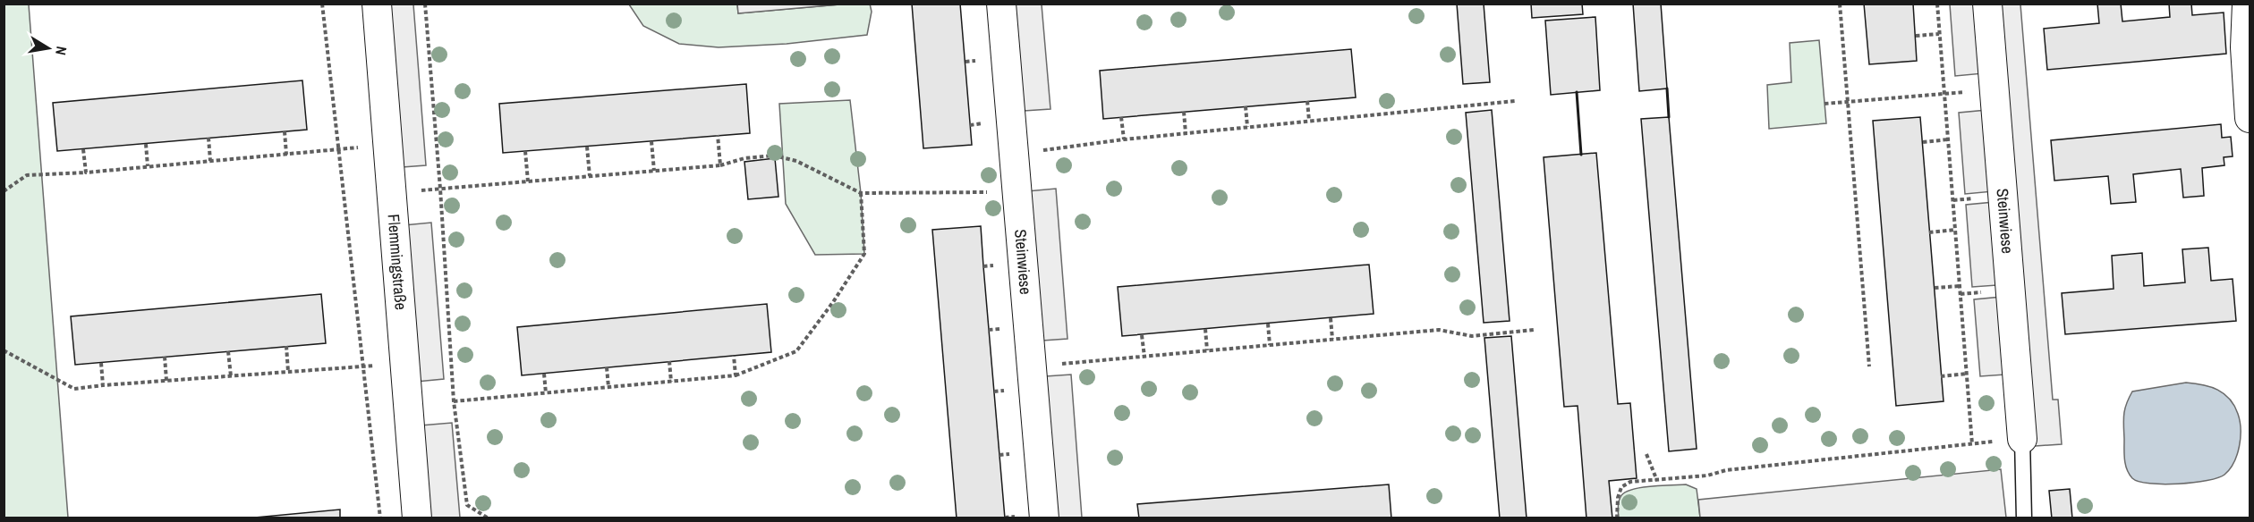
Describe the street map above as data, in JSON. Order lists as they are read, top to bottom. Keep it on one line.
{"streets":{"street":["Steinwiese","Flemmingstraße"]},"north":"right"}
